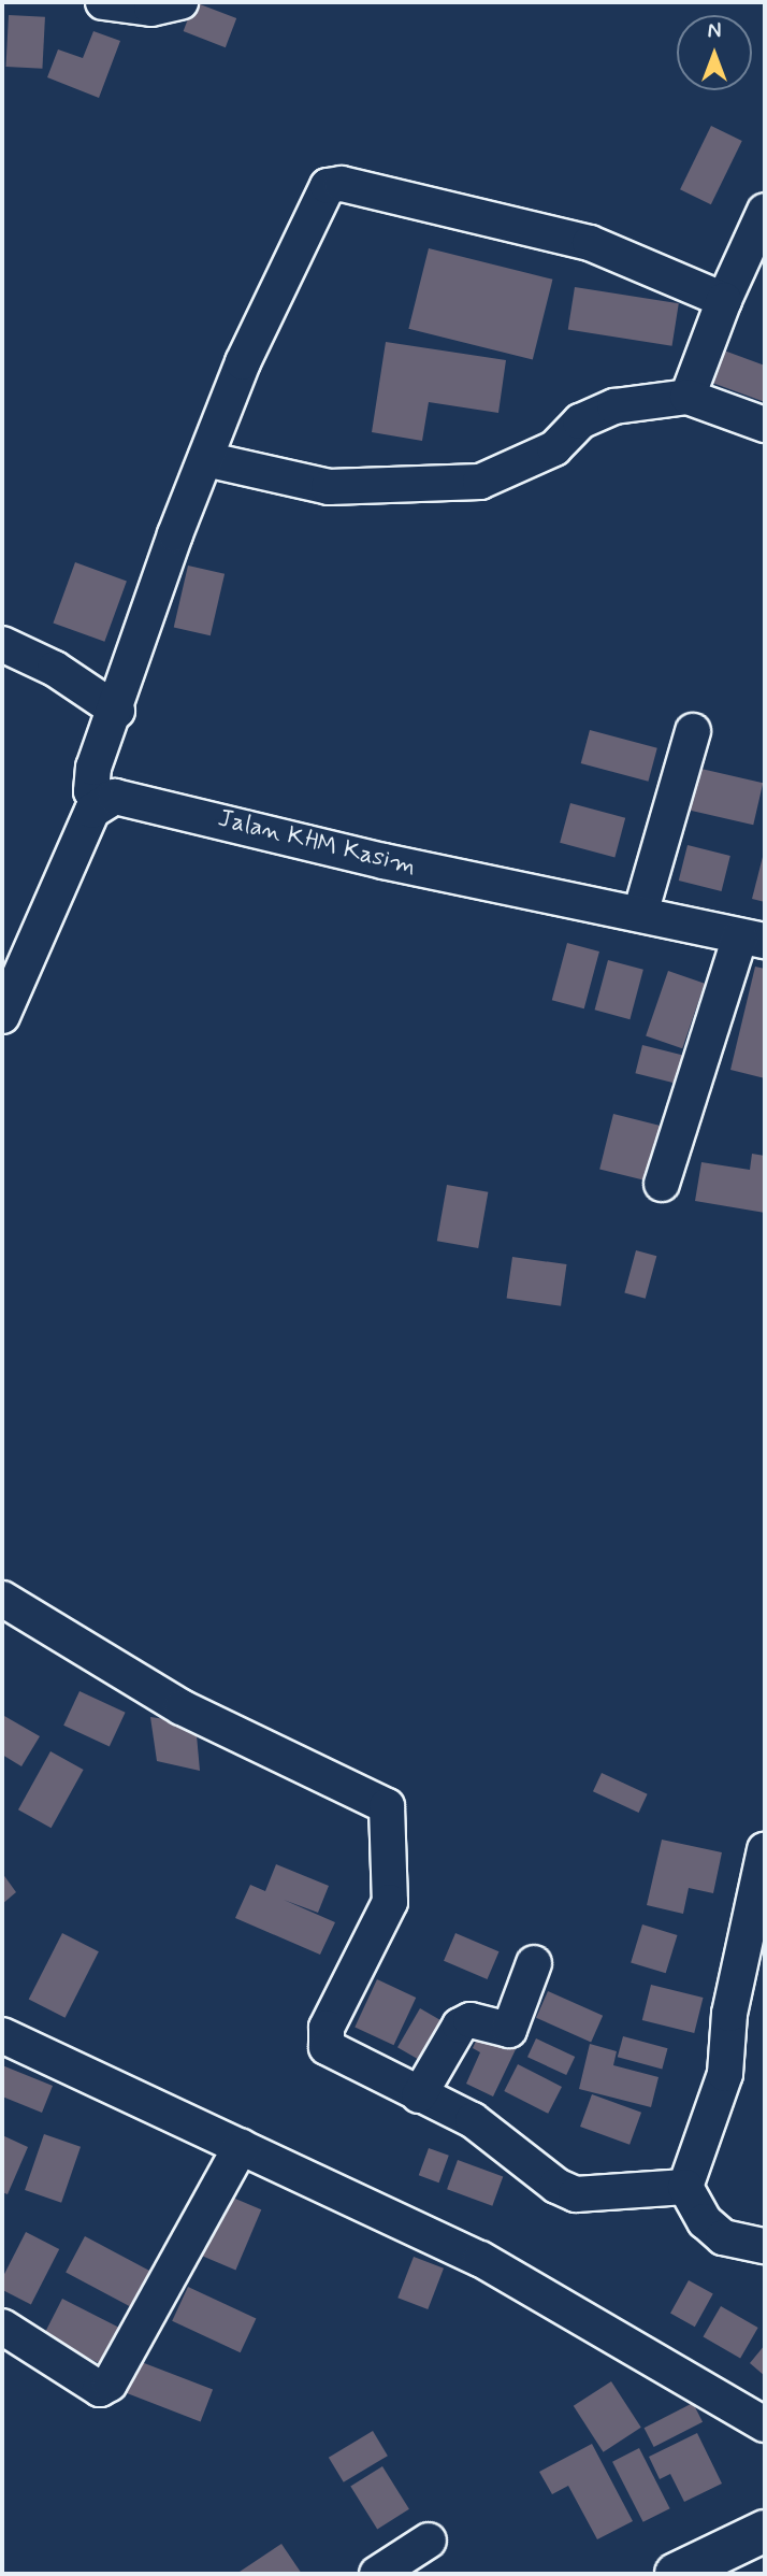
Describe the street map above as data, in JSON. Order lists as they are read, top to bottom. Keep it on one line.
{"streets":{"street":["Jalan KHM Kasim"]},"north":"top"}
